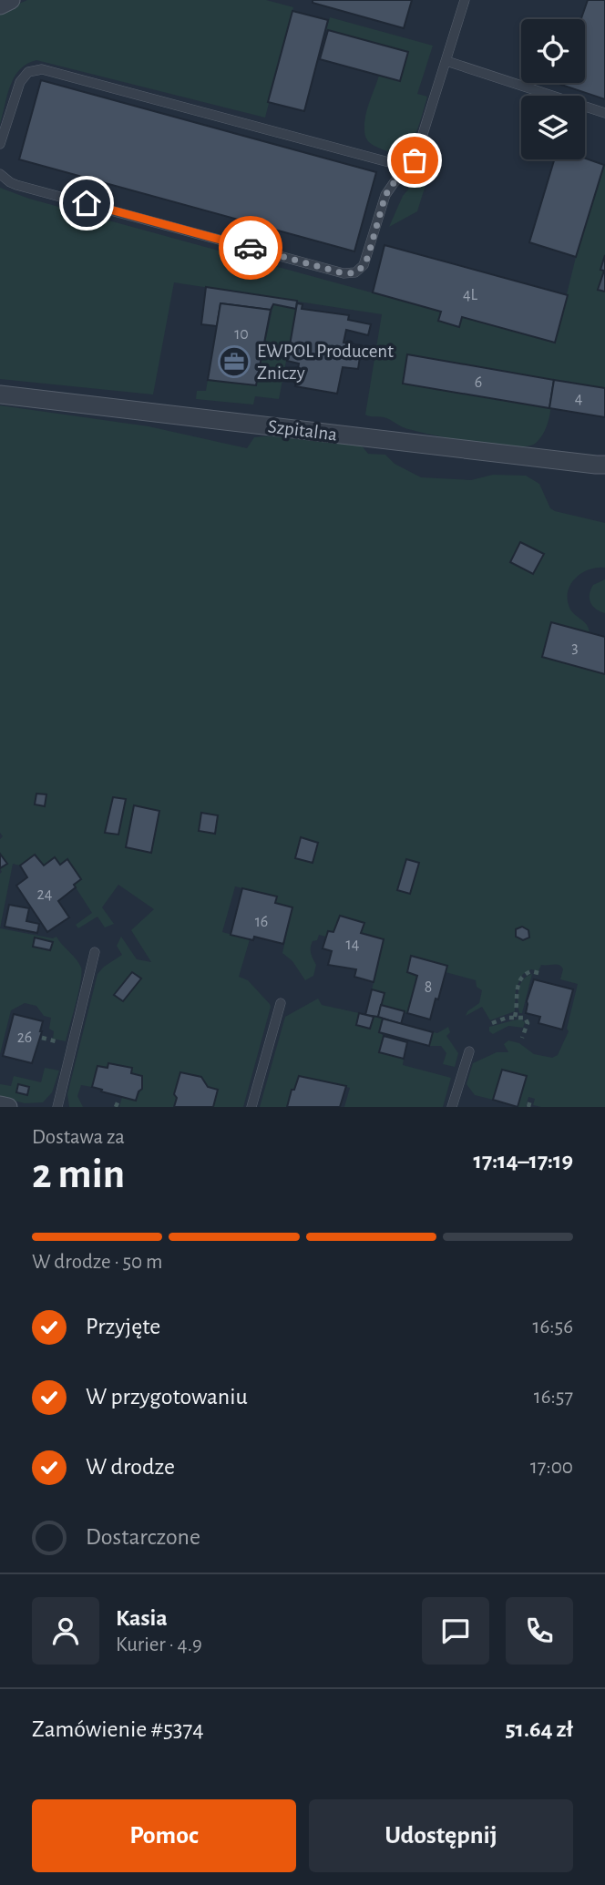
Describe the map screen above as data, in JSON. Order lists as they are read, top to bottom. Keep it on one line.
{"streets":{"street":["Szpitalna"]},"places":{"office":["EWPOL Producent Zniczy"]},"house_numbers":["4L","10","6","4","3","24","16","14","8","26"],"page":{"heading":["2 min","Dostawa za","17:14–17:19"],"panel":["Kasia","Kurier · 4.9","Zamówienie #5374","51.64 zł"],"bar":"W drodze · 50 m","list":[["Przyjęte","16:56"],["W przygotowaniu","16:57"],["W drodze","17:00"],"Dostarczone"],"buttons":["Pomoc","Udostępnij"]}}
